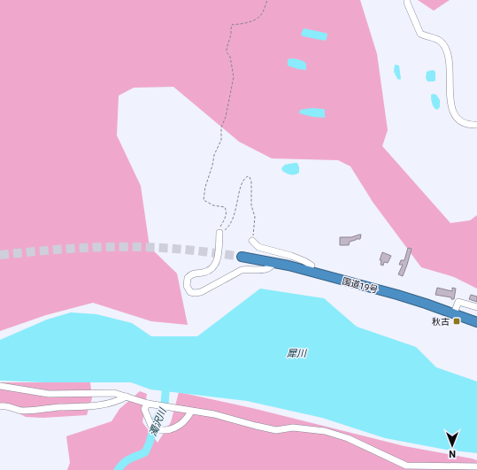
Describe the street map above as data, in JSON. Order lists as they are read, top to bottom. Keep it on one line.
{"streets":{"highway":["国道19号"]},"water":["犀川","濁沢川"],"places":{"transit":["秋古"]},"north":"bottom"}
